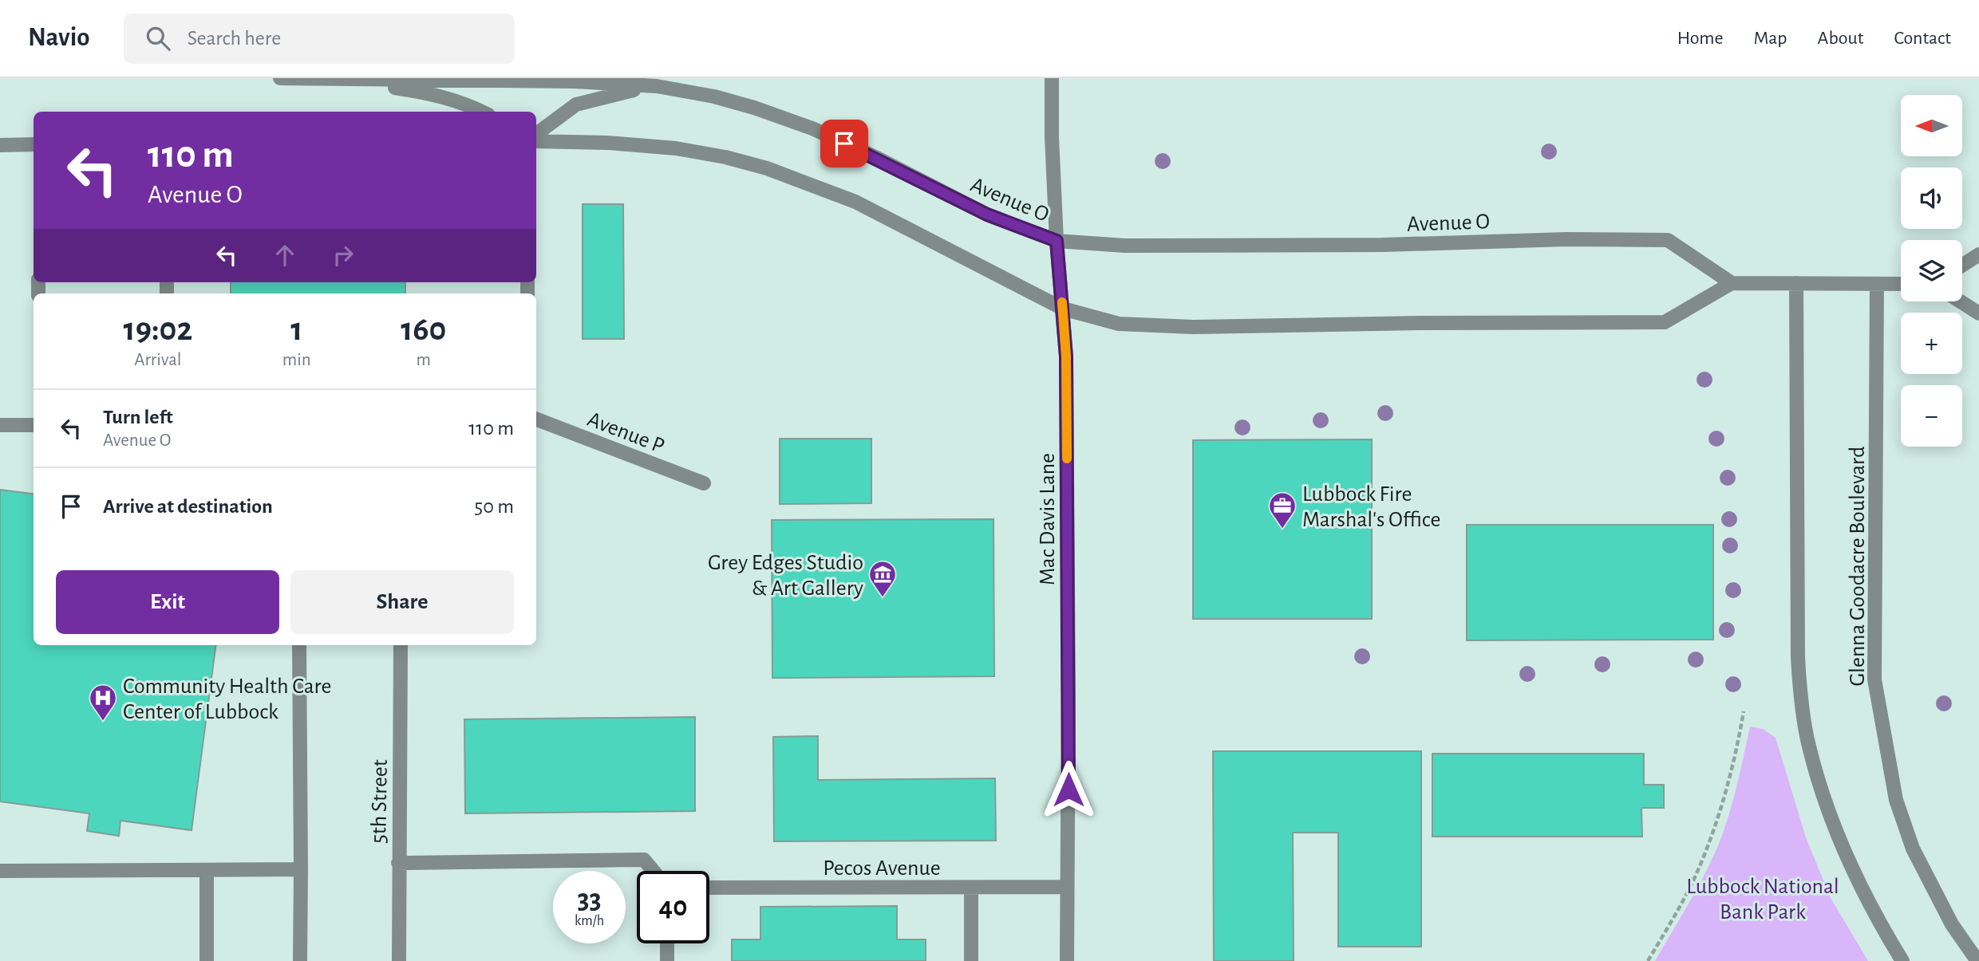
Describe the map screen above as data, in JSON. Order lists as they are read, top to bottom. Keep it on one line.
{"streets":{"street":["Avenue O","Avenue P","Mac Davis Lane","Glenna Goodacre Boulevard","5th Street","Pecos Avenue"]},"crossings":[["Avenue O","Mac Davis Lane"],["Mac Davis Lane","Pecos Avenue"]],"parks":["Lubbock National Bank Park"],"places":{"office":["Lubbock Fire Marshal's Office"],"museum":["Grey Edges Studio & Art Gallery"],"hospital":["Community Health Care Center of Lubbock"]},"north":"left","page":{"header":"Navio","search":"Search here","nav":["Home","Map","About","Contact"],"map_buttons":["+","−"],"turn":["110 m","Avenue O"],"eta":["19:02","Arrival","1","min","160","m"],"list":[{"name":"Turn left","note":"Avenue O","value":"110 m"},{"name":"Arrive at destination","value":"50 m"}],"buttons":["Exit","Share"],"speed":"33 km/h","limit":"40"}}
